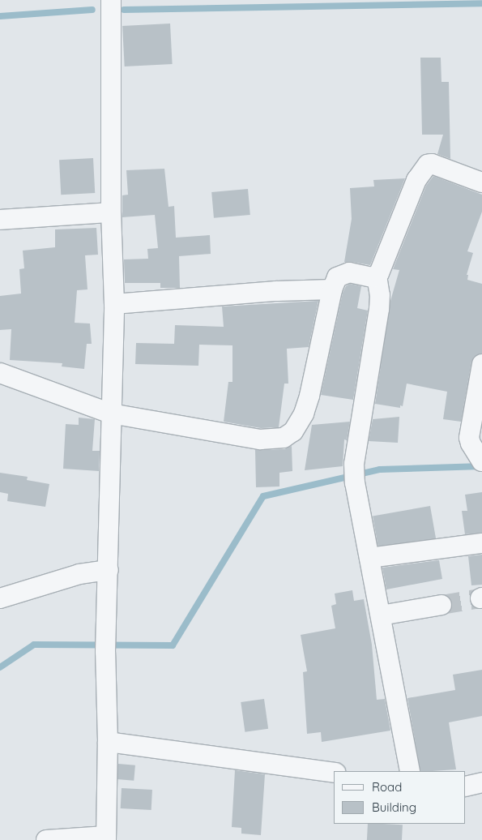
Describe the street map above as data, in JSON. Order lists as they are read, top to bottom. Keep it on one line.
{"legend":["Road","Building"]}
